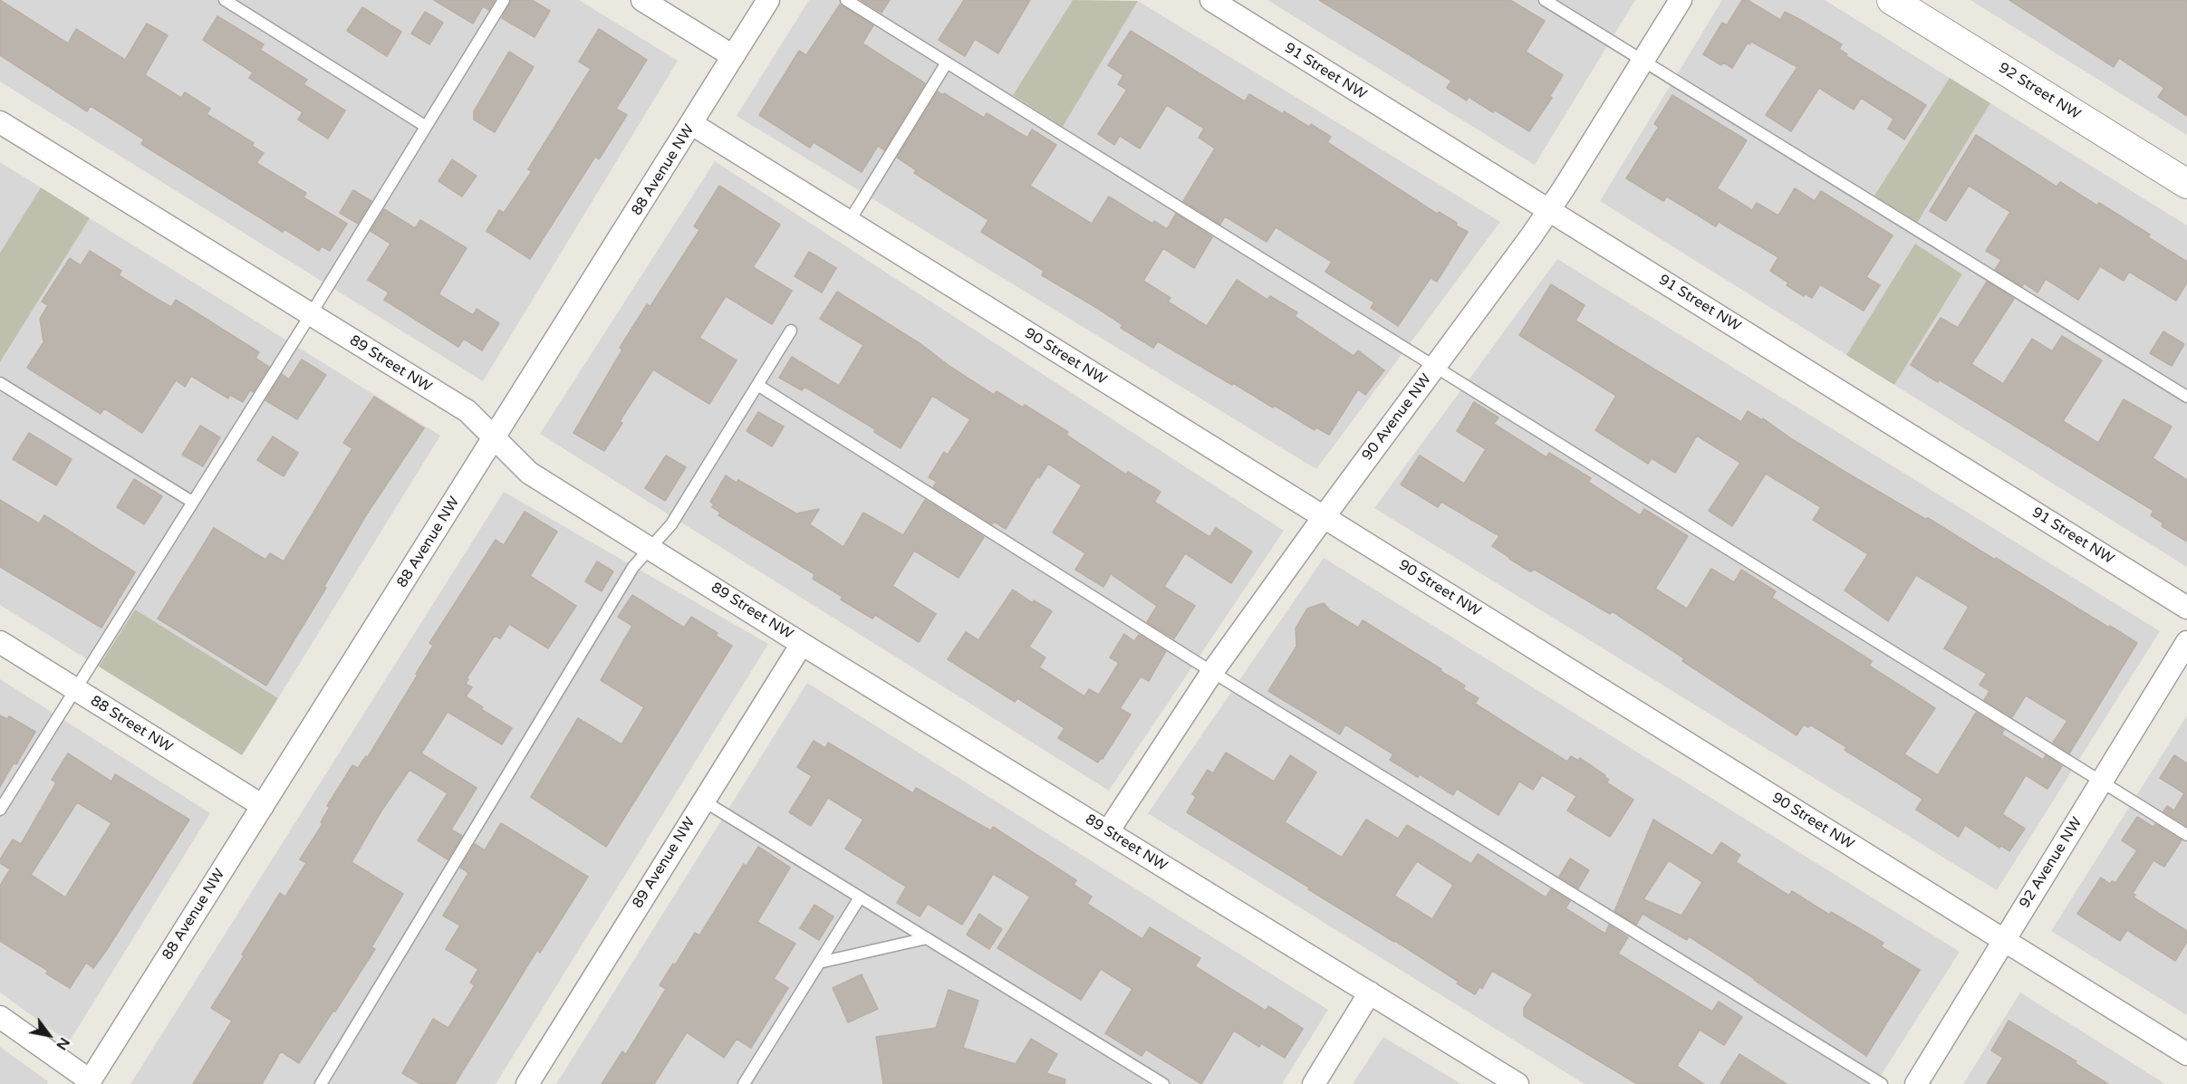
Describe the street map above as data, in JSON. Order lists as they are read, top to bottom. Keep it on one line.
{"streets":{"street":["91 Street NW","92 Street NW","88 Avenue NW","90 Street NW","89 Street NW","90 Avenue NW","88 Street NW","89 Avenue NW","92 Avenue NW"]},"crossings":[["91 Street NW","90 Avenue NW"],["88 Avenue NW","90 Street NW"],["88 Avenue NW","89 Street NW"],["88 Avenue NW","88 Street NW"],["90 Street NW","90 Avenue NW"],["90 Street NW","92 Avenue NW"],["89 Street NW","90 Avenue NW"],["89 Street NW","89 Avenue NW"]],"north":"bottom right"}
